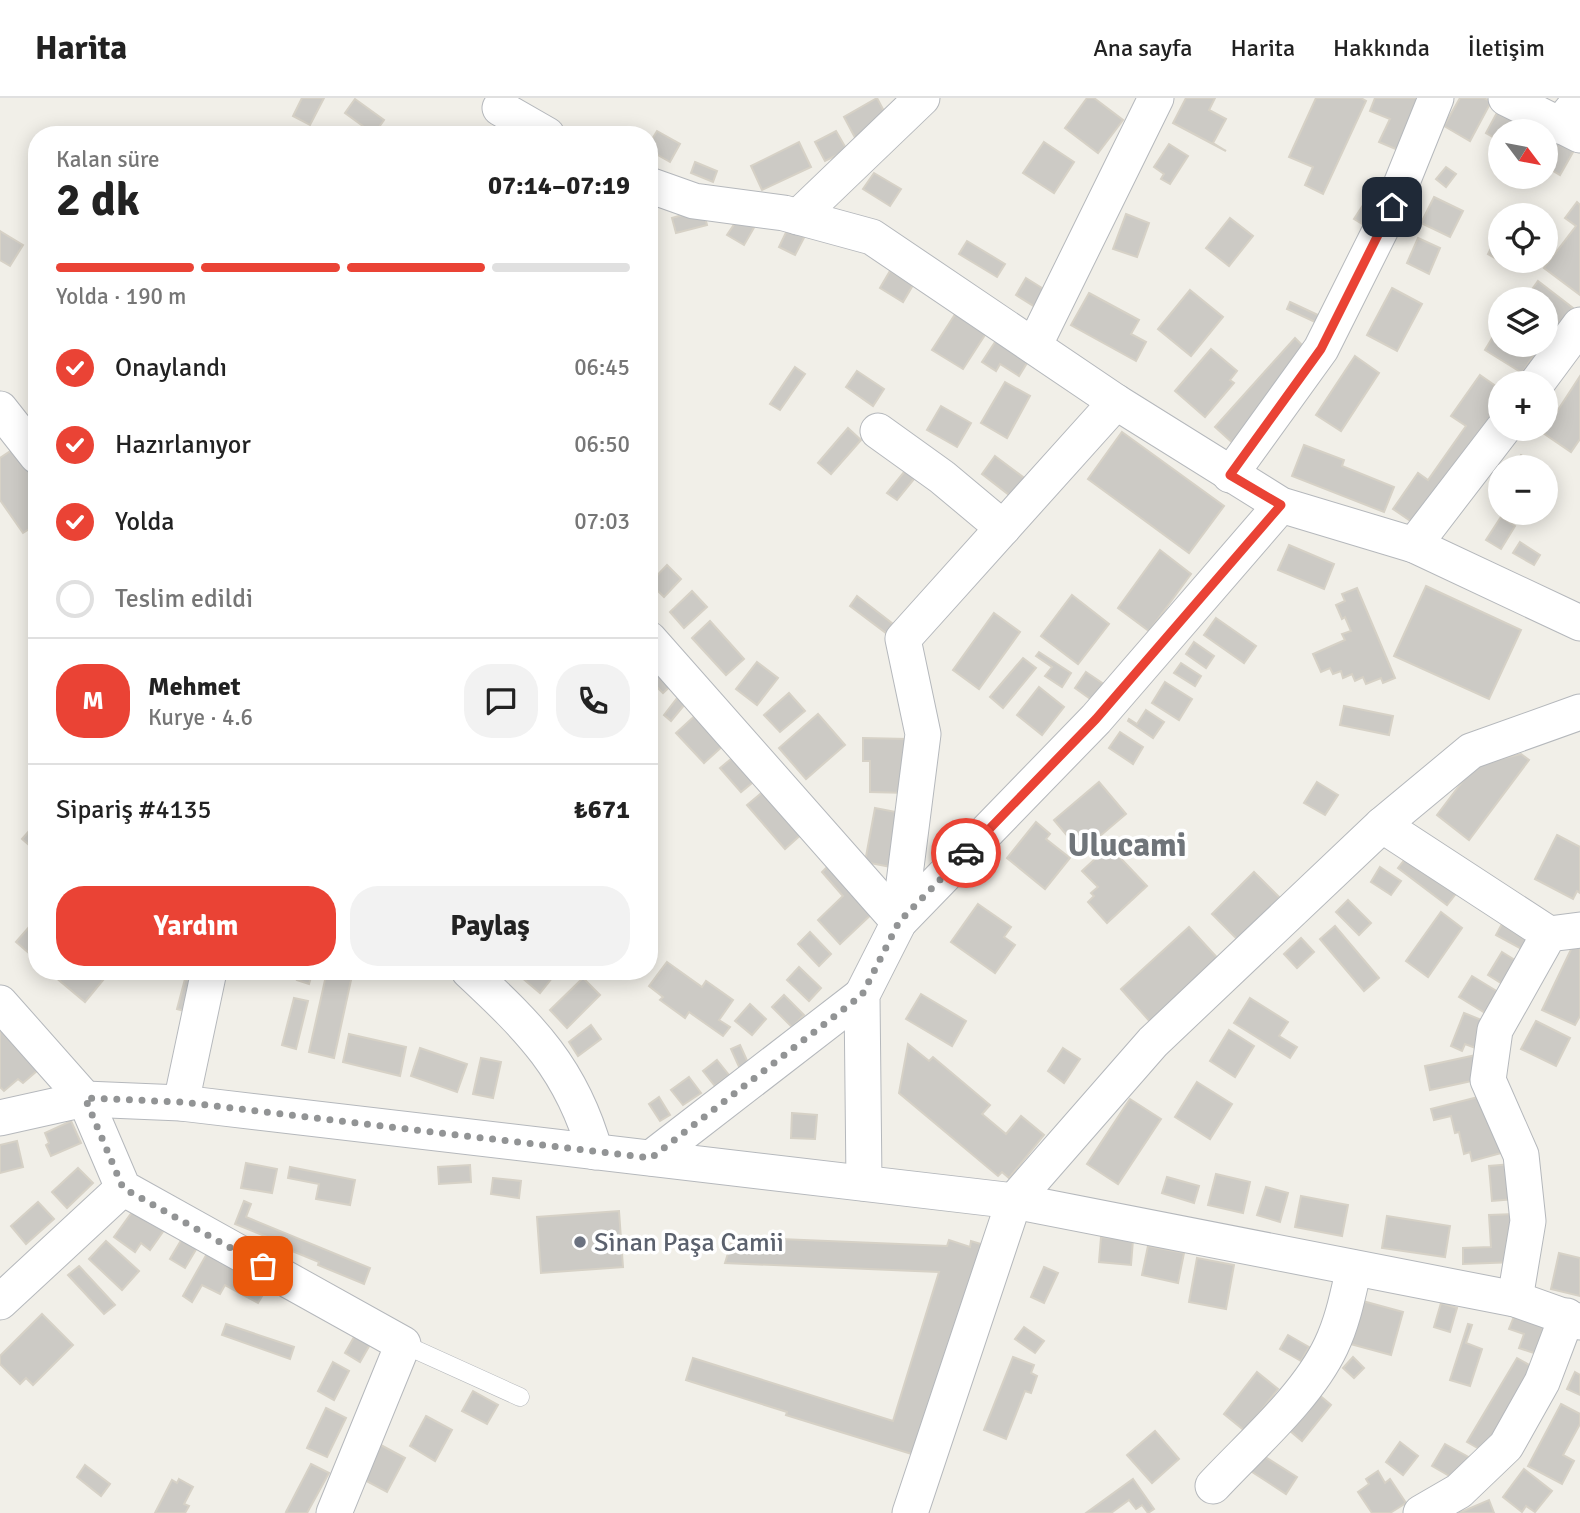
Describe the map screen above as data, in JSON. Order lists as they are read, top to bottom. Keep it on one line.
{"districts":["Ulucami"],"places":["Sinan Paşa Camii"],"north":"bottom right","page":{"header":"Harita","nav":["Ana sayfa","Harita","Hakkında","İletişim"],"map_buttons":["+","−"],"heading":["2 dk","Kalan süre","07:14–07:19"],"panel":["Mehmet","Kurye · 4.6","Sipariş #4135","₺671"],"bar":"Yolda · 190 m","list":[["Onaylandı","06:45"],["Hazırlanıyor","06:50"],["Yolda","07:03"],"Teslim edildi"],"round":"M","buttons":["Yardım","Paylaş"]}}
